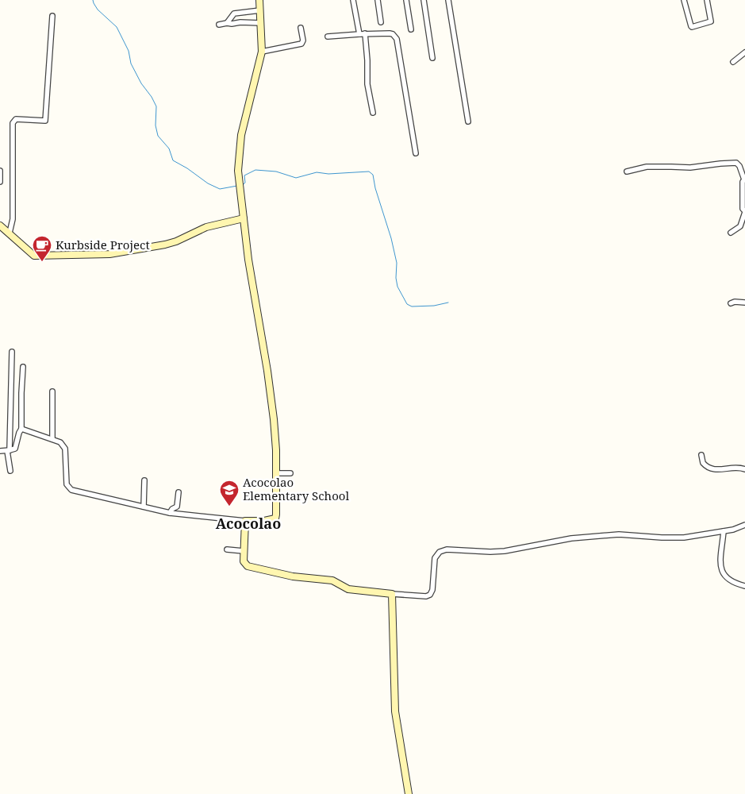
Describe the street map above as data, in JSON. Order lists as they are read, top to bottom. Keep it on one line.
{"districts":["Acocolao"],"places":{"cafe":["Kurbside Project"],"school or university":["Acocolao Elementary School"]}}
